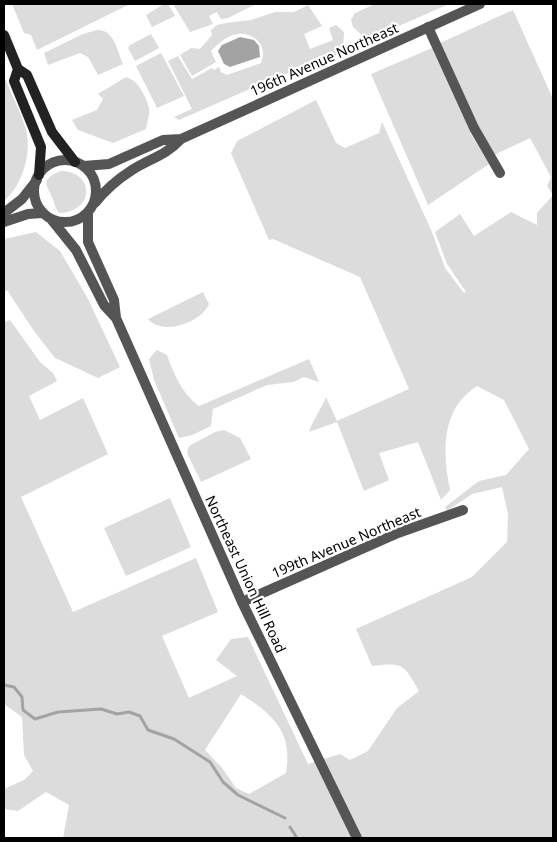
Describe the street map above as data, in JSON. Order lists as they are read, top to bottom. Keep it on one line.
{"streets":{"street":["196th Avenue Northeast","199th Avenue Northeast","Northeast Union Hill Road"]},"crossings":[["196th Avenue Northeast","Northeast Union Hill Road"],["199th Avenue Northeast","Northeast Union Hill Road"]]}
